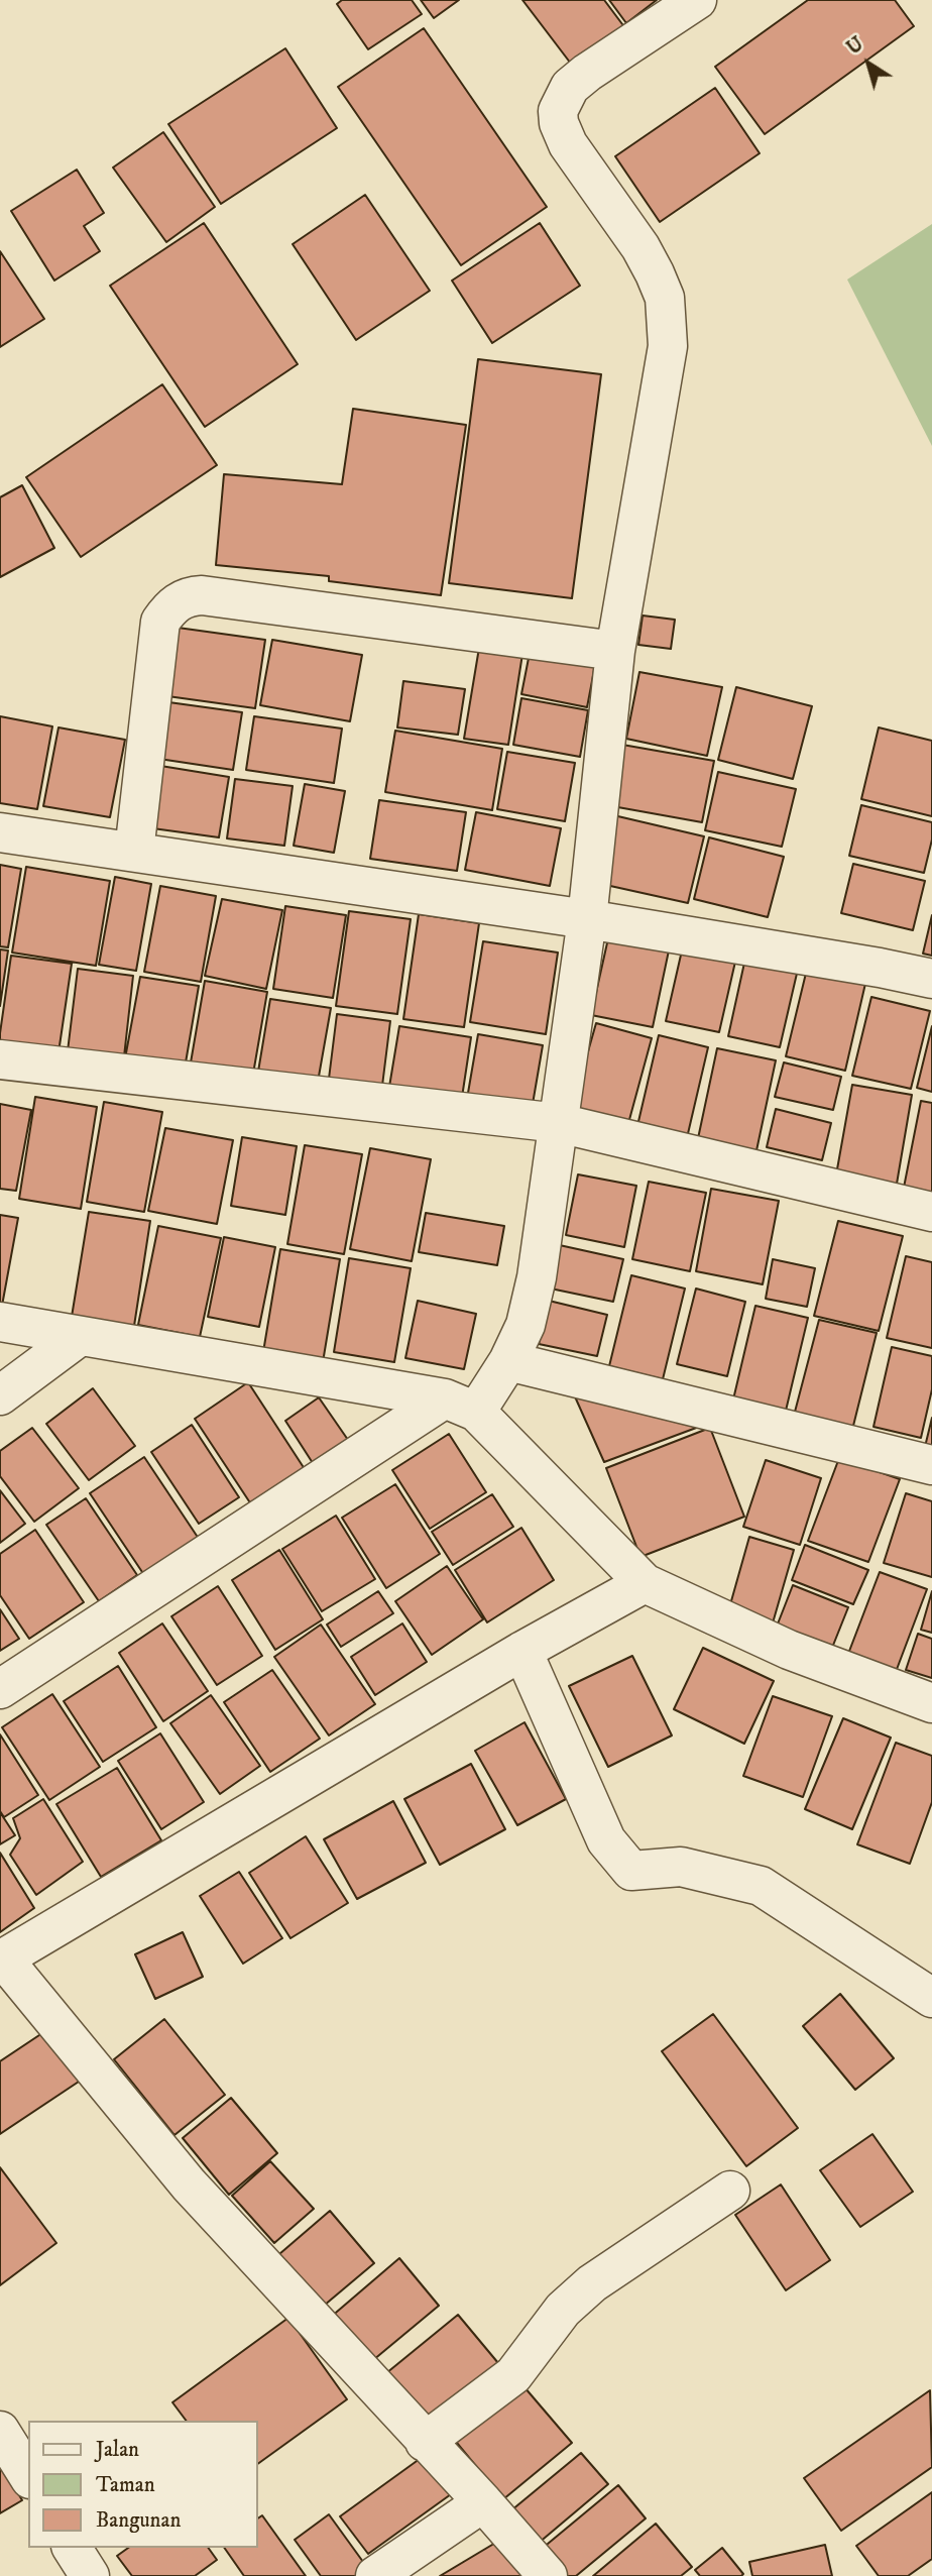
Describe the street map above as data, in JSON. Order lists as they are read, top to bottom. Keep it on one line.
{"legend":["Jalan","Taman","Bangunan"],"north":"top left"}
